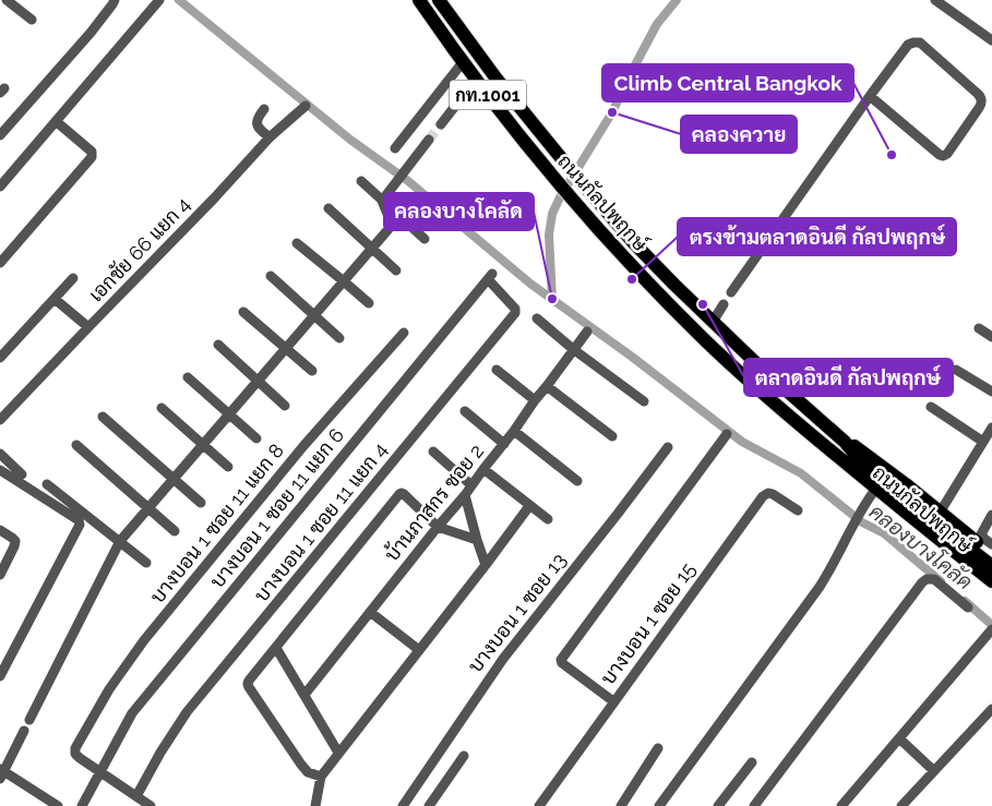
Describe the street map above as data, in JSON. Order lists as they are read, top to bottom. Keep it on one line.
{"streets":{"main road":["กท.1001","ถนนกัลปพฤกษ์"],"street":["เอกชัย 66 แยก 4","บ้านภาสกร ซอย 2","บางบอน 1 ซอย 11 แยก 6","บางบอน 1 ซอย 11 แยก 4","บางบอน 1 ซอย 11 แยก 8","บางบอน 1 ซอย 13","บางบอน 1 ซอย 15"]},"crossings":[["บางบอน 1 ซอย 11 แยก 6","บางบอน 1 ซอย 11 แยก 4"],["บางบอน 1 ซอย 11 แยก 6","บางบอน 1 ซอย 11 แยก 8"]],"water":["คลองบางโคลัด"],"places":["คลองควาย","Climb Central Bangkok","ตรงข้ามตลาดอินดี กัลปพฤกษ์","คลองบางโคลัด","ตลาดอินดี กัลปพฤกษ์"]}
